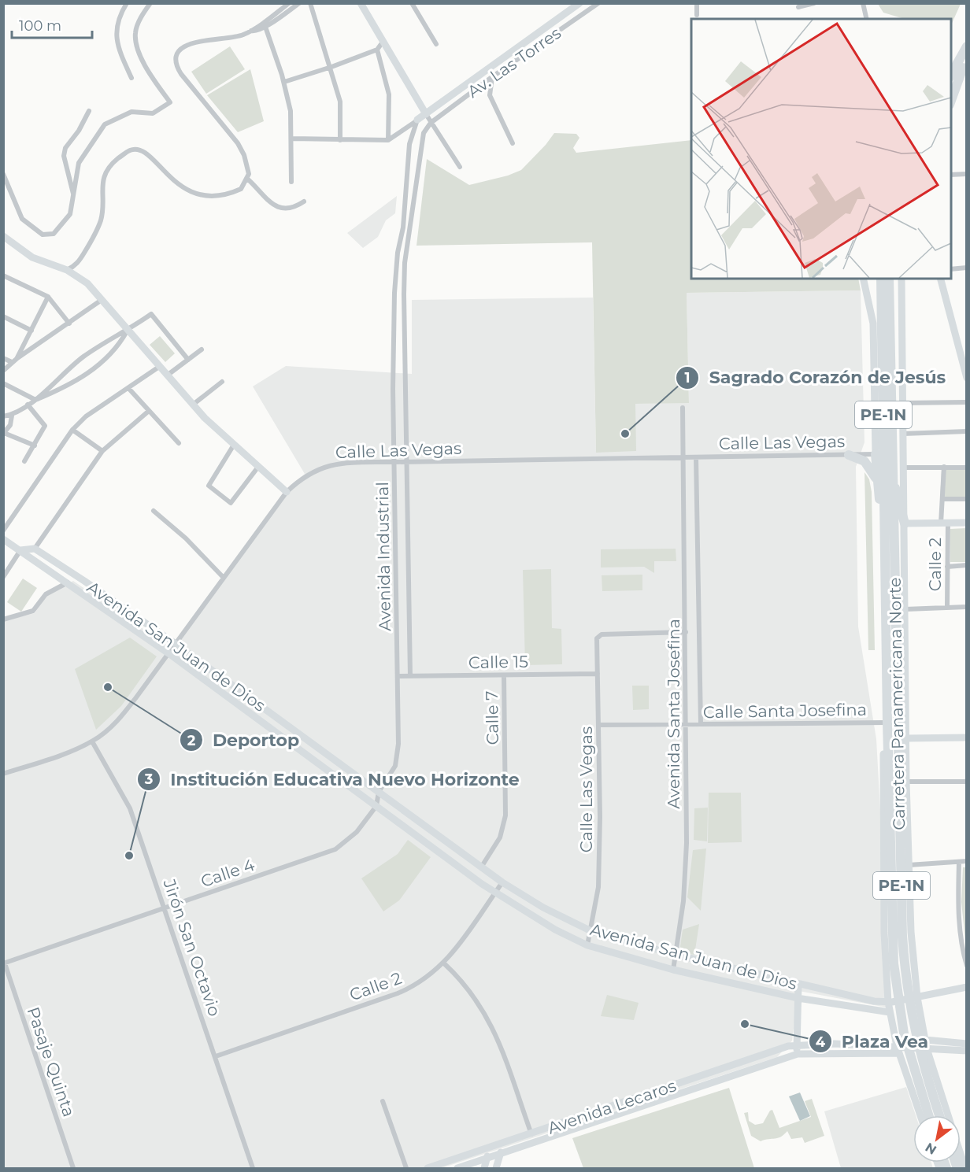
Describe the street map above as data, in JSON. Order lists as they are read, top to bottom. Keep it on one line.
{"streets":{"highway":["PE-1N","Carretera Panamericana Norte"],"main road":["Av. Las Torres","Avenida San Juan de Dios","Avenida Lecaros"],"street":["Calle Las Vegas","Avenida Industrial","Calle 2","Calle 15","Calle Santa Josefina","Avenida Santa Josefina","Calle 7","Calle 4","Jirón San Octavio","Pasaje Quinta"]},"crossings":[["Av. Las Torres","Avenida Industrial"],["Calle Las Vegas","Avenida Industrial"],["Calle Las Vegas","Avenida San Juan de Dios"],["Calle Las Vegas","Calle 15"],["Calle Las Vegas","Calle Santa Josefina"],["Calle Las Vegas","Avenida Santa Josefina"],["Calle Las Vegas","Jirón San Octavio"],["Avenida Industrial","Avenida San Juan de Dios"],["Avenida Industrial","Calle 15"],["Avenida Industrial","Calle 4"],["Calle 2","Avenida San Juan de Dios"],["Calle 2","Jirón San Octavio"],["Avenida San Juan de Dios","Avenida Santa Josefina"],["Avenida San Juan de Dios","Calle 7"],["Avenida San Juan de Dios","Calle 4"],["Calle 15","Calle 7"],["Carretera Panamericana Norte","Calle Santa Josefina"],["Calle Santa Josefina","Avenida Santa Josefina"],["Calle 4","Jirón San Octavio"],["Calle 4","Pasaje Quinta"]],"places":["Sagrado Corazón de Jesús","Deportop","Institución Educativa Nuevo Horizonte","Plaza Vea"],"scale_bar":"100 m","north":"bottom left"}
